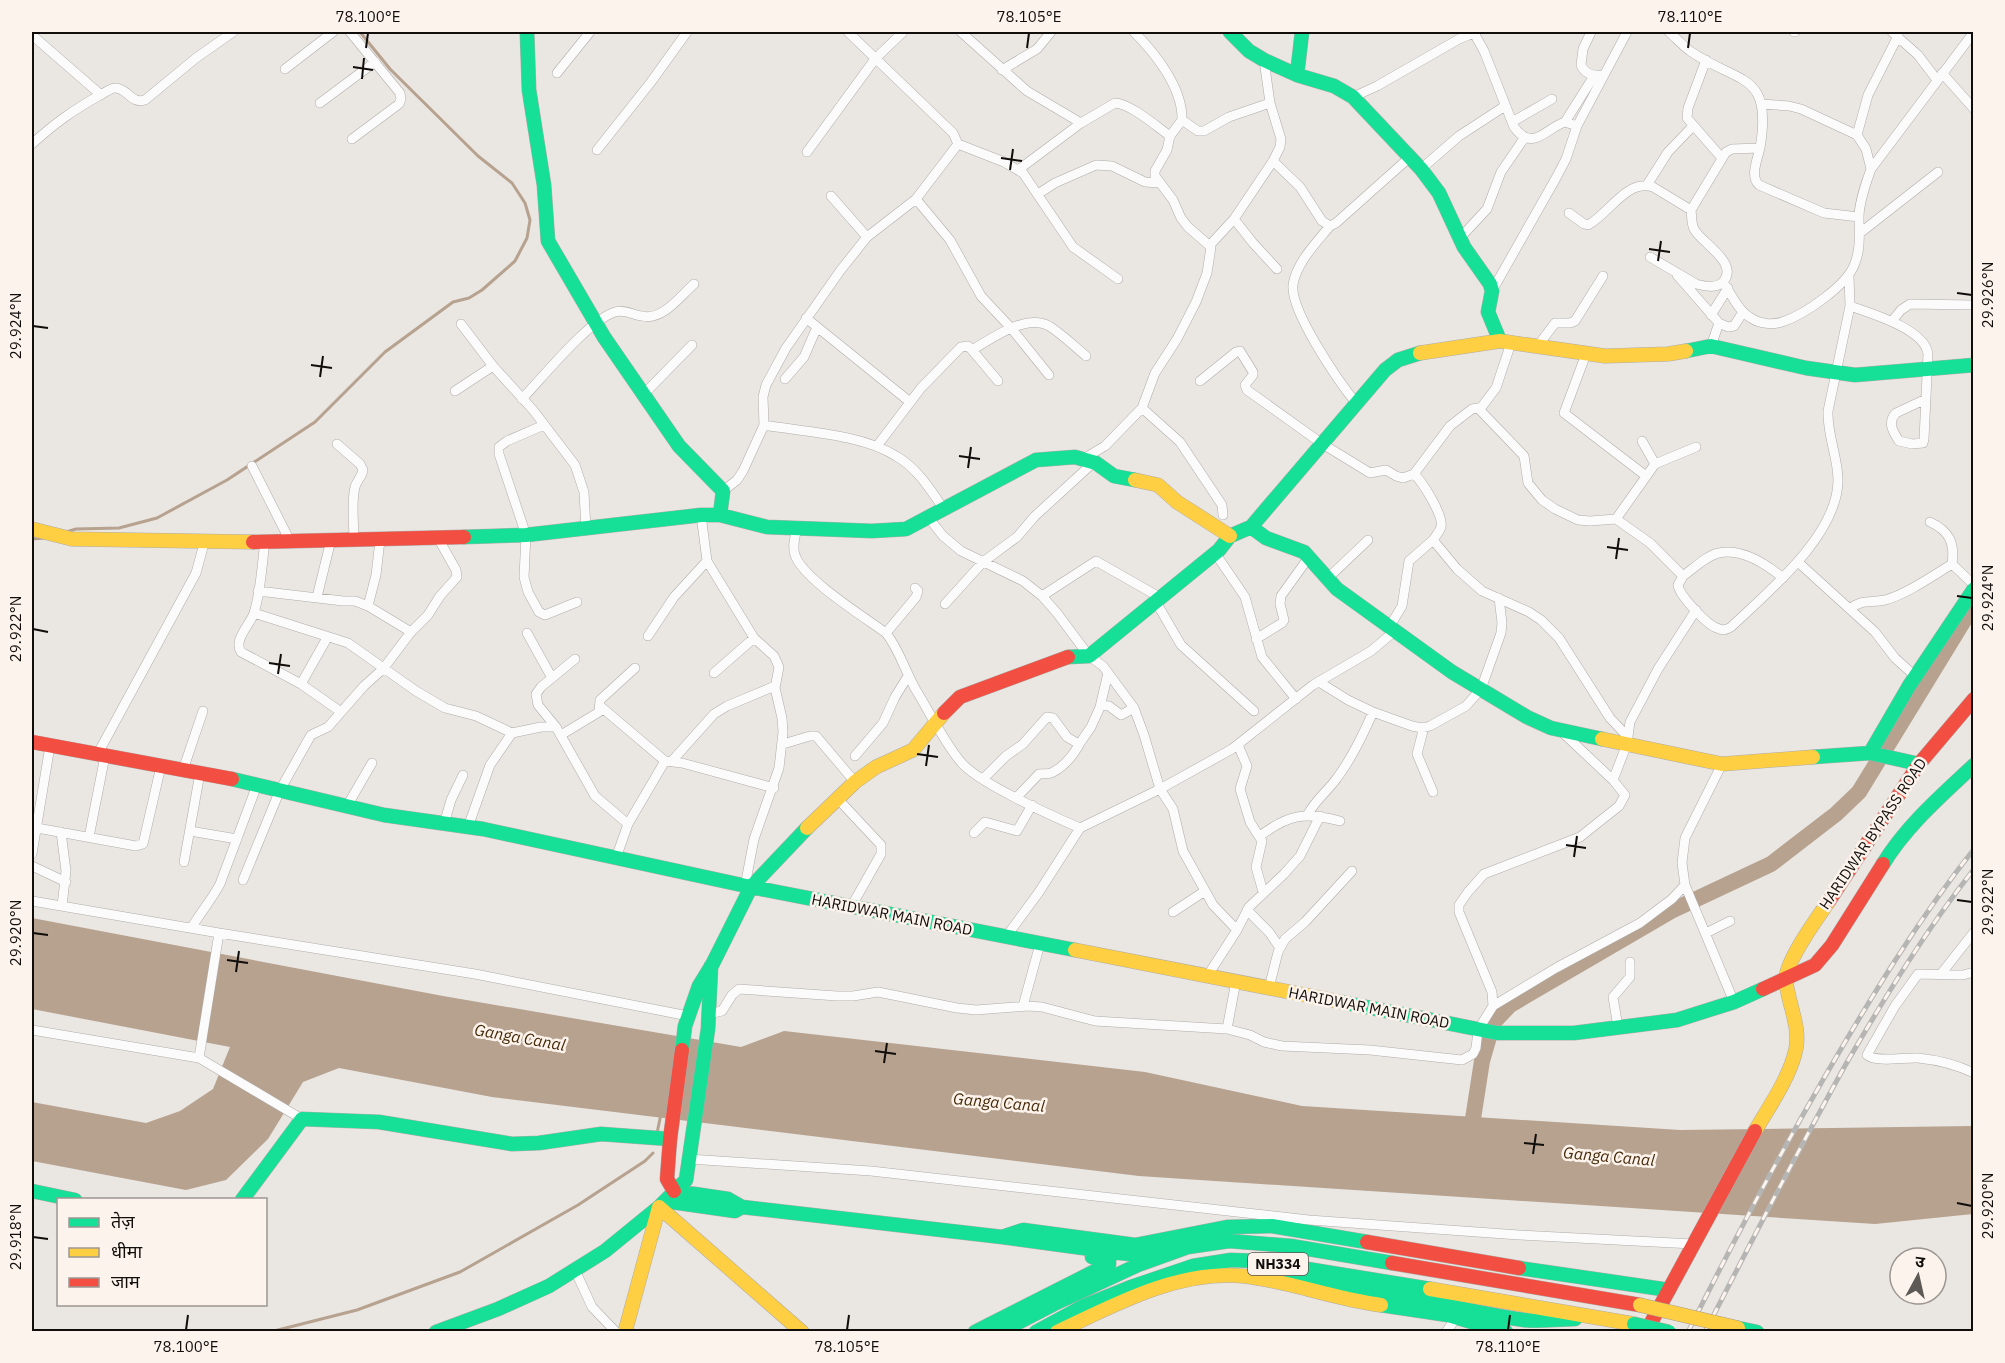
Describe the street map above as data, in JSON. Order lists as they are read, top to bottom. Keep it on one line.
{"streets":{"main road":["HARIDWAR BYPASS ROAD","HARIDWAR MAIN ROAD","NH334"]},"crossings":[["HARIDWAR BYPASS ROAD","HARIDWAR MAIN ROAD"]],"water":["Ganga Canal"],"legend":["तेज़","धीमा","जाम"],"north":"top","coordinates":["78.100°E","78.105°E","78.110°E","29.926°N","29.924°N","29.922°N","29.920°N","29.918°N"]}
